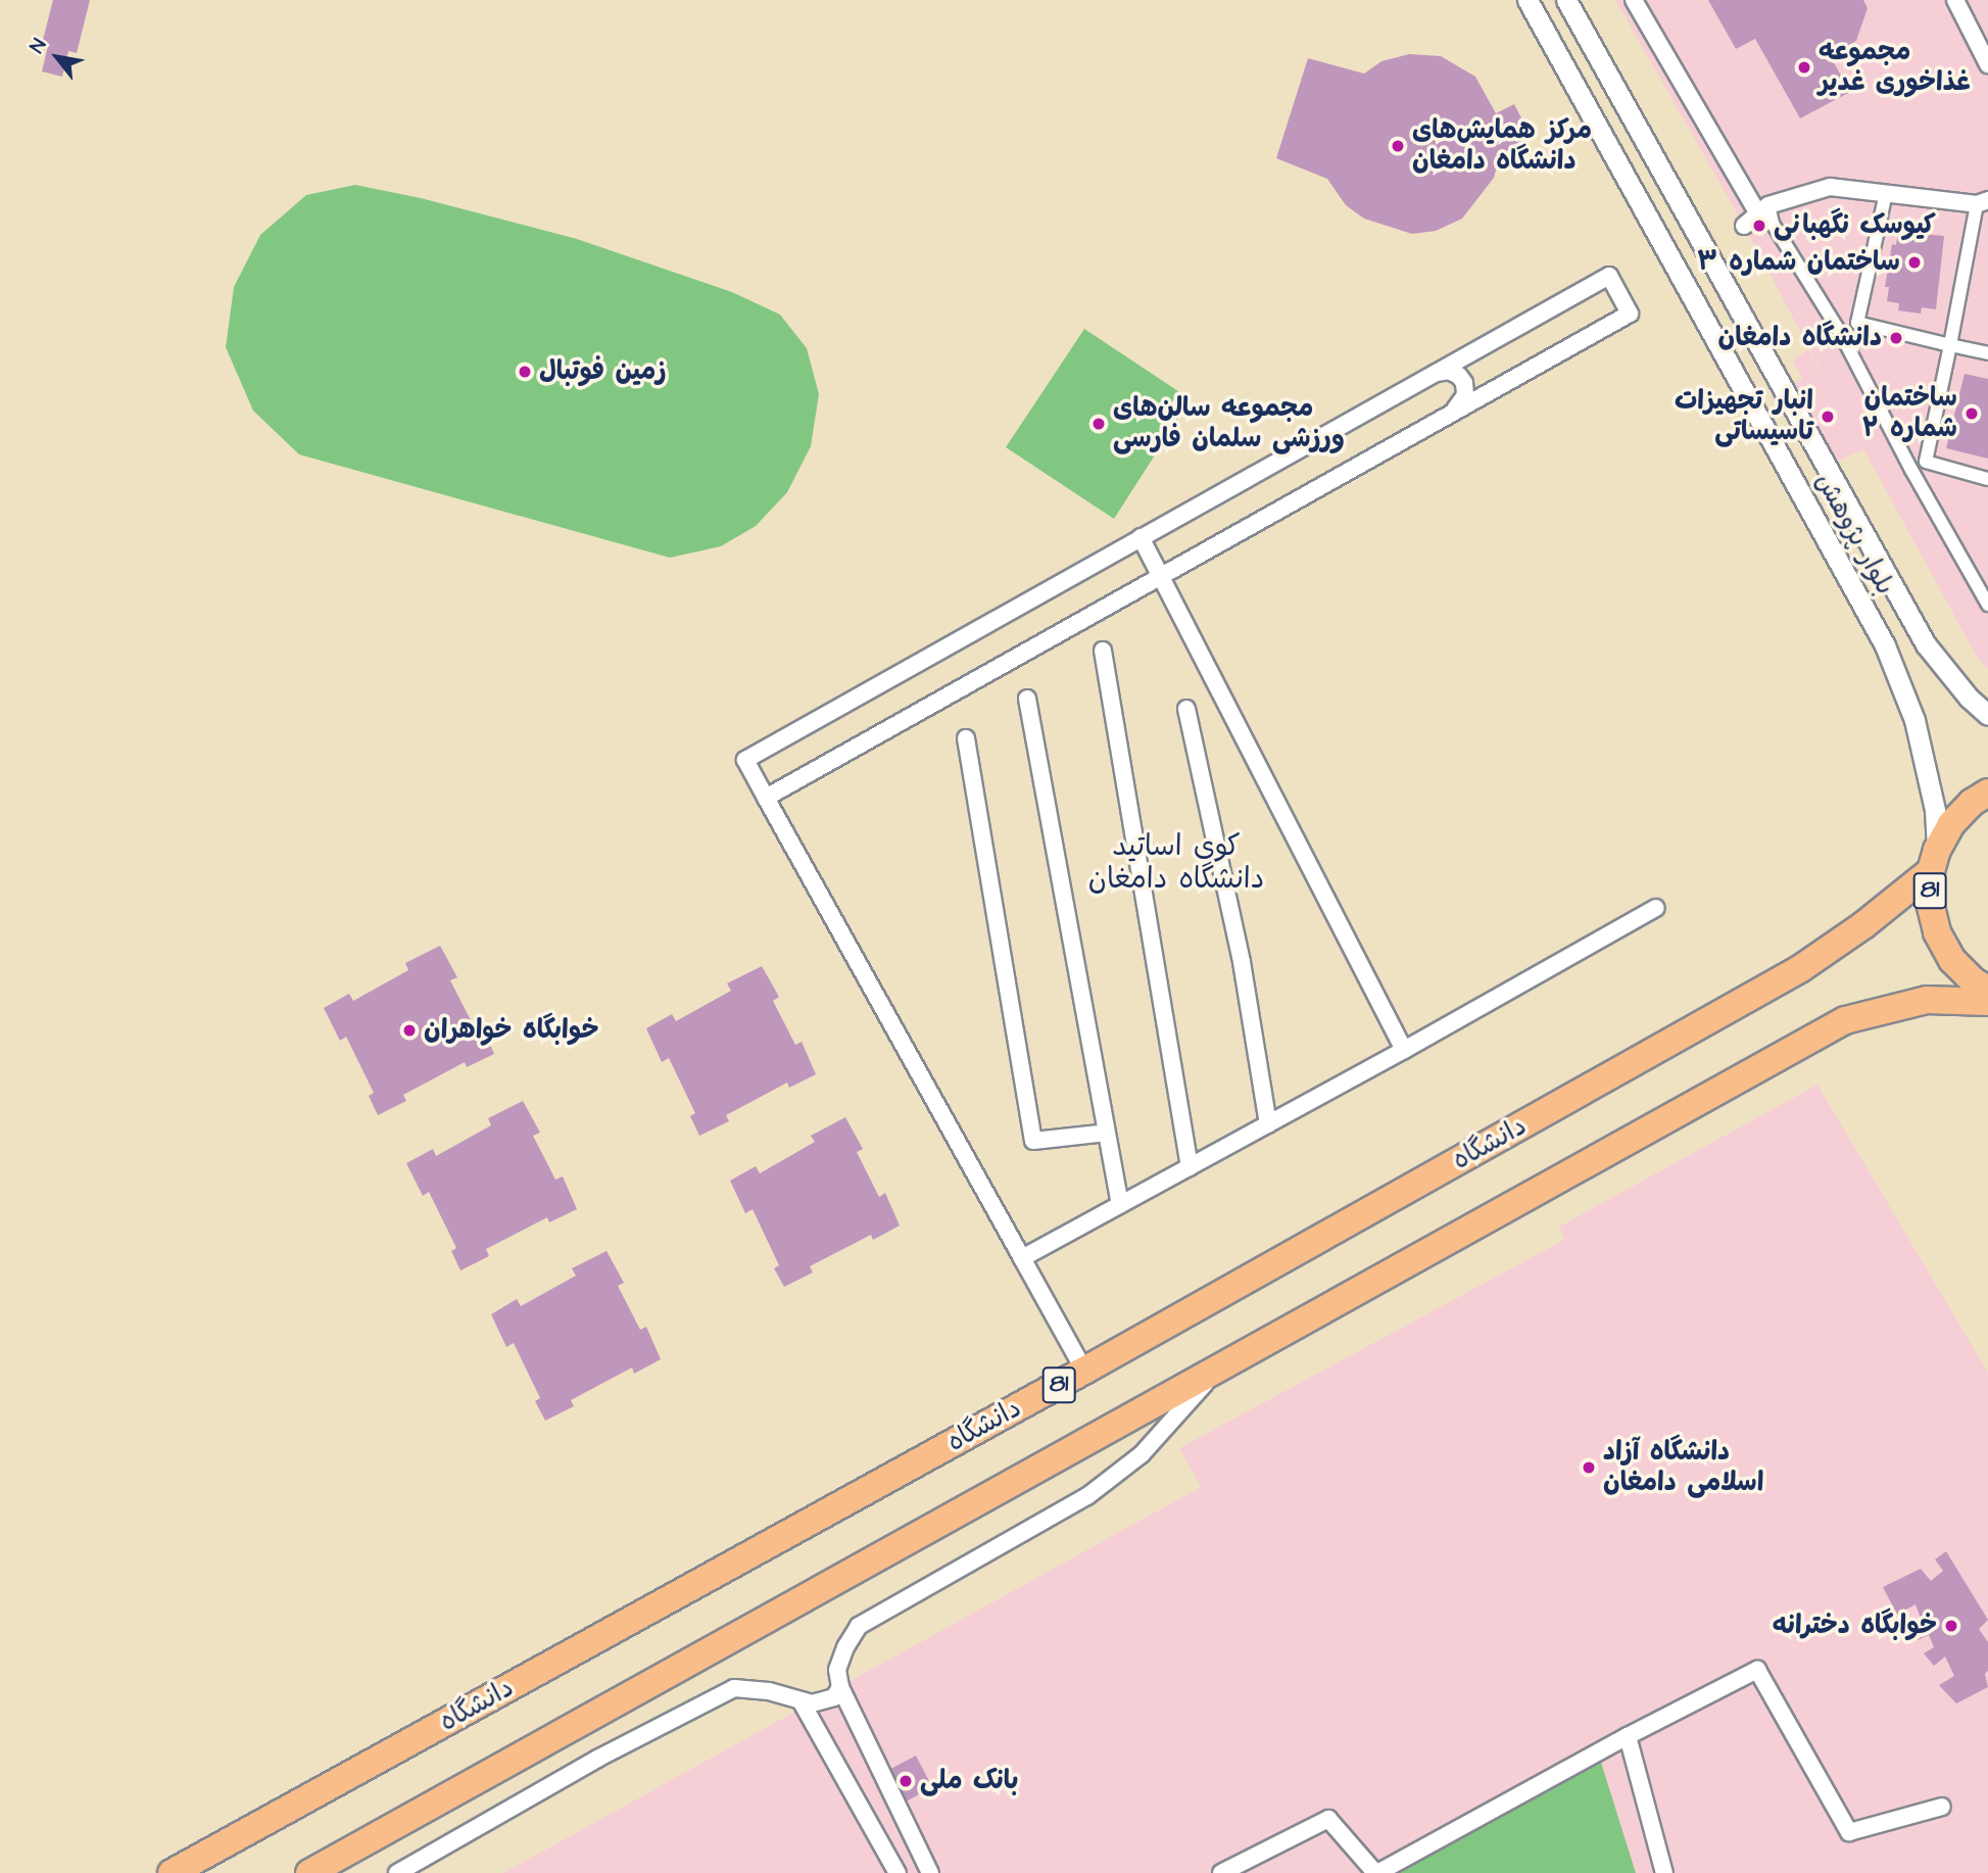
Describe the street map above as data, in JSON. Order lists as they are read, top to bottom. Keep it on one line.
{"streets":{"highway":["81","دانشگاه"],"street":["بلوار پژوهش"]},"crossings":[["بلوار پژوهش","81"],["بلوار پژوهش","دانشگاه"],["81","دانشگاه"]],"districts":["کوی اساتید دانشگاه دامغان"],"places":["مجموعه غذاخوری غدیر","مرکز همایش‌های دانشگاه دامغان","کیوسک نگهبانی","ساختمان شماره ۳","دانشگاه دامغان","زمین فوتبال","ساختمان شماره ۲","انبار تجهیزات تاسیساتی","مجموعه سالن‌های ورزشی سلمان فارسی","خوابگاه خواهران","دانشگاه آزاد اسلامی دامغان","خوابگاه دخترانه","بانک ملی"],"north":"top left"}
